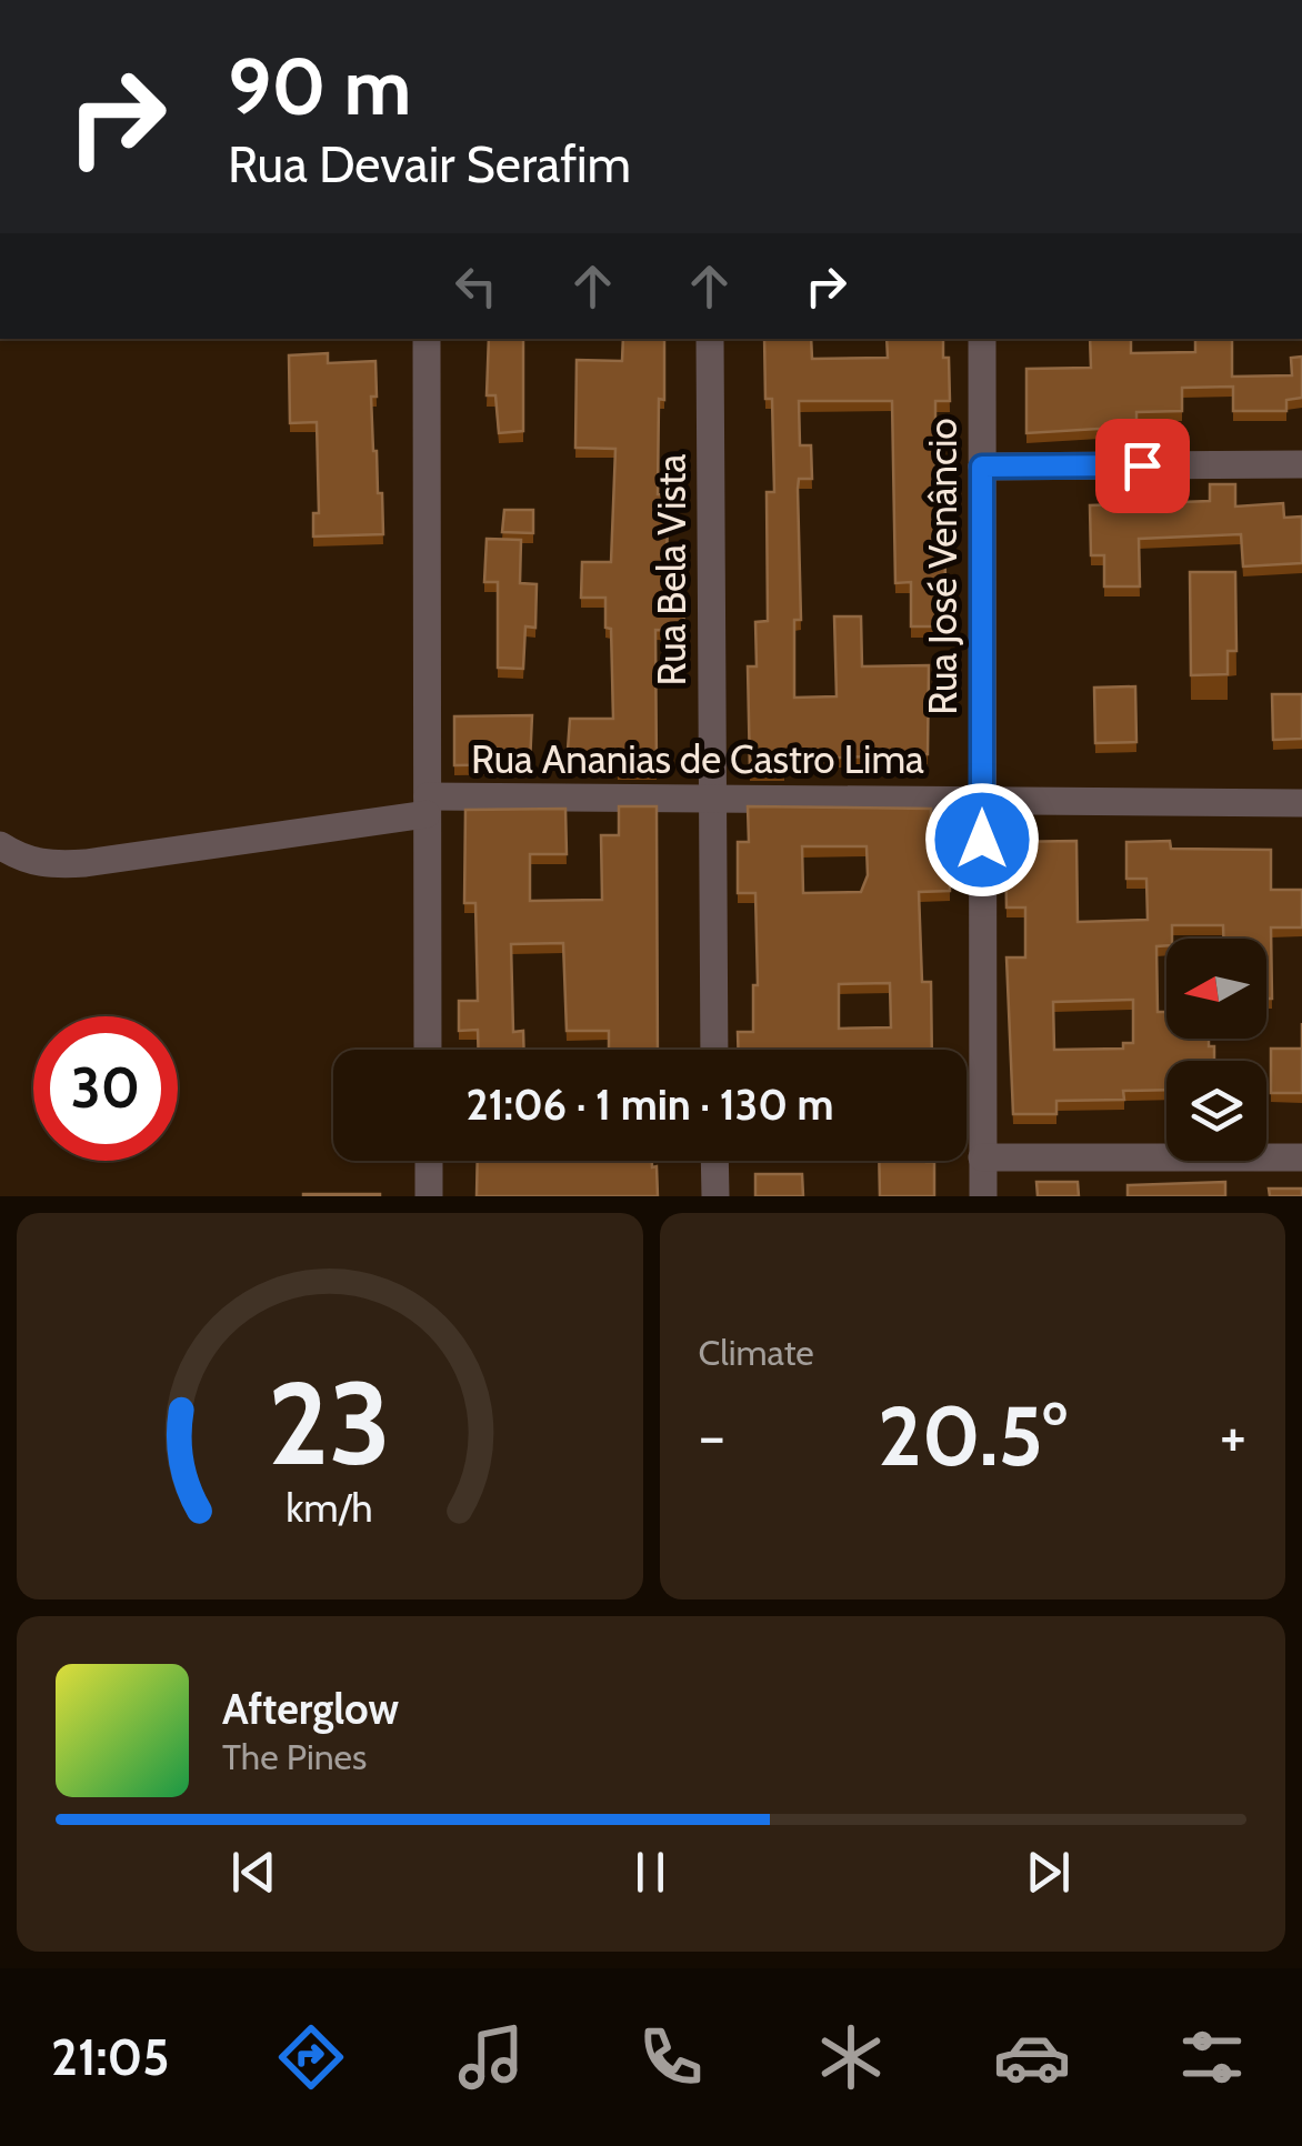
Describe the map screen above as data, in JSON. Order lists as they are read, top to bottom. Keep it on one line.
{"streets":{"street":["Rua José Venâncio","Rua Bela Vista","Rua Ananias de Castro Lima"]},"crossings":[["Rua José Venâncio","Rua Ananias de Castro Lima"],["Rua Bela Vista","Rua Ananias de Castro Lima"]],"north":"left","page":{"turn":["90 m","Rua Devair Serafim"],"limit":"30","trip":"21:06 · 1 min · 130 m","tile":"Climate","heat":["−","20.5°","+"],"song":["Afterglow","The Pines"],"tabs":"21:05","gauge":["23","km/h"]}}
